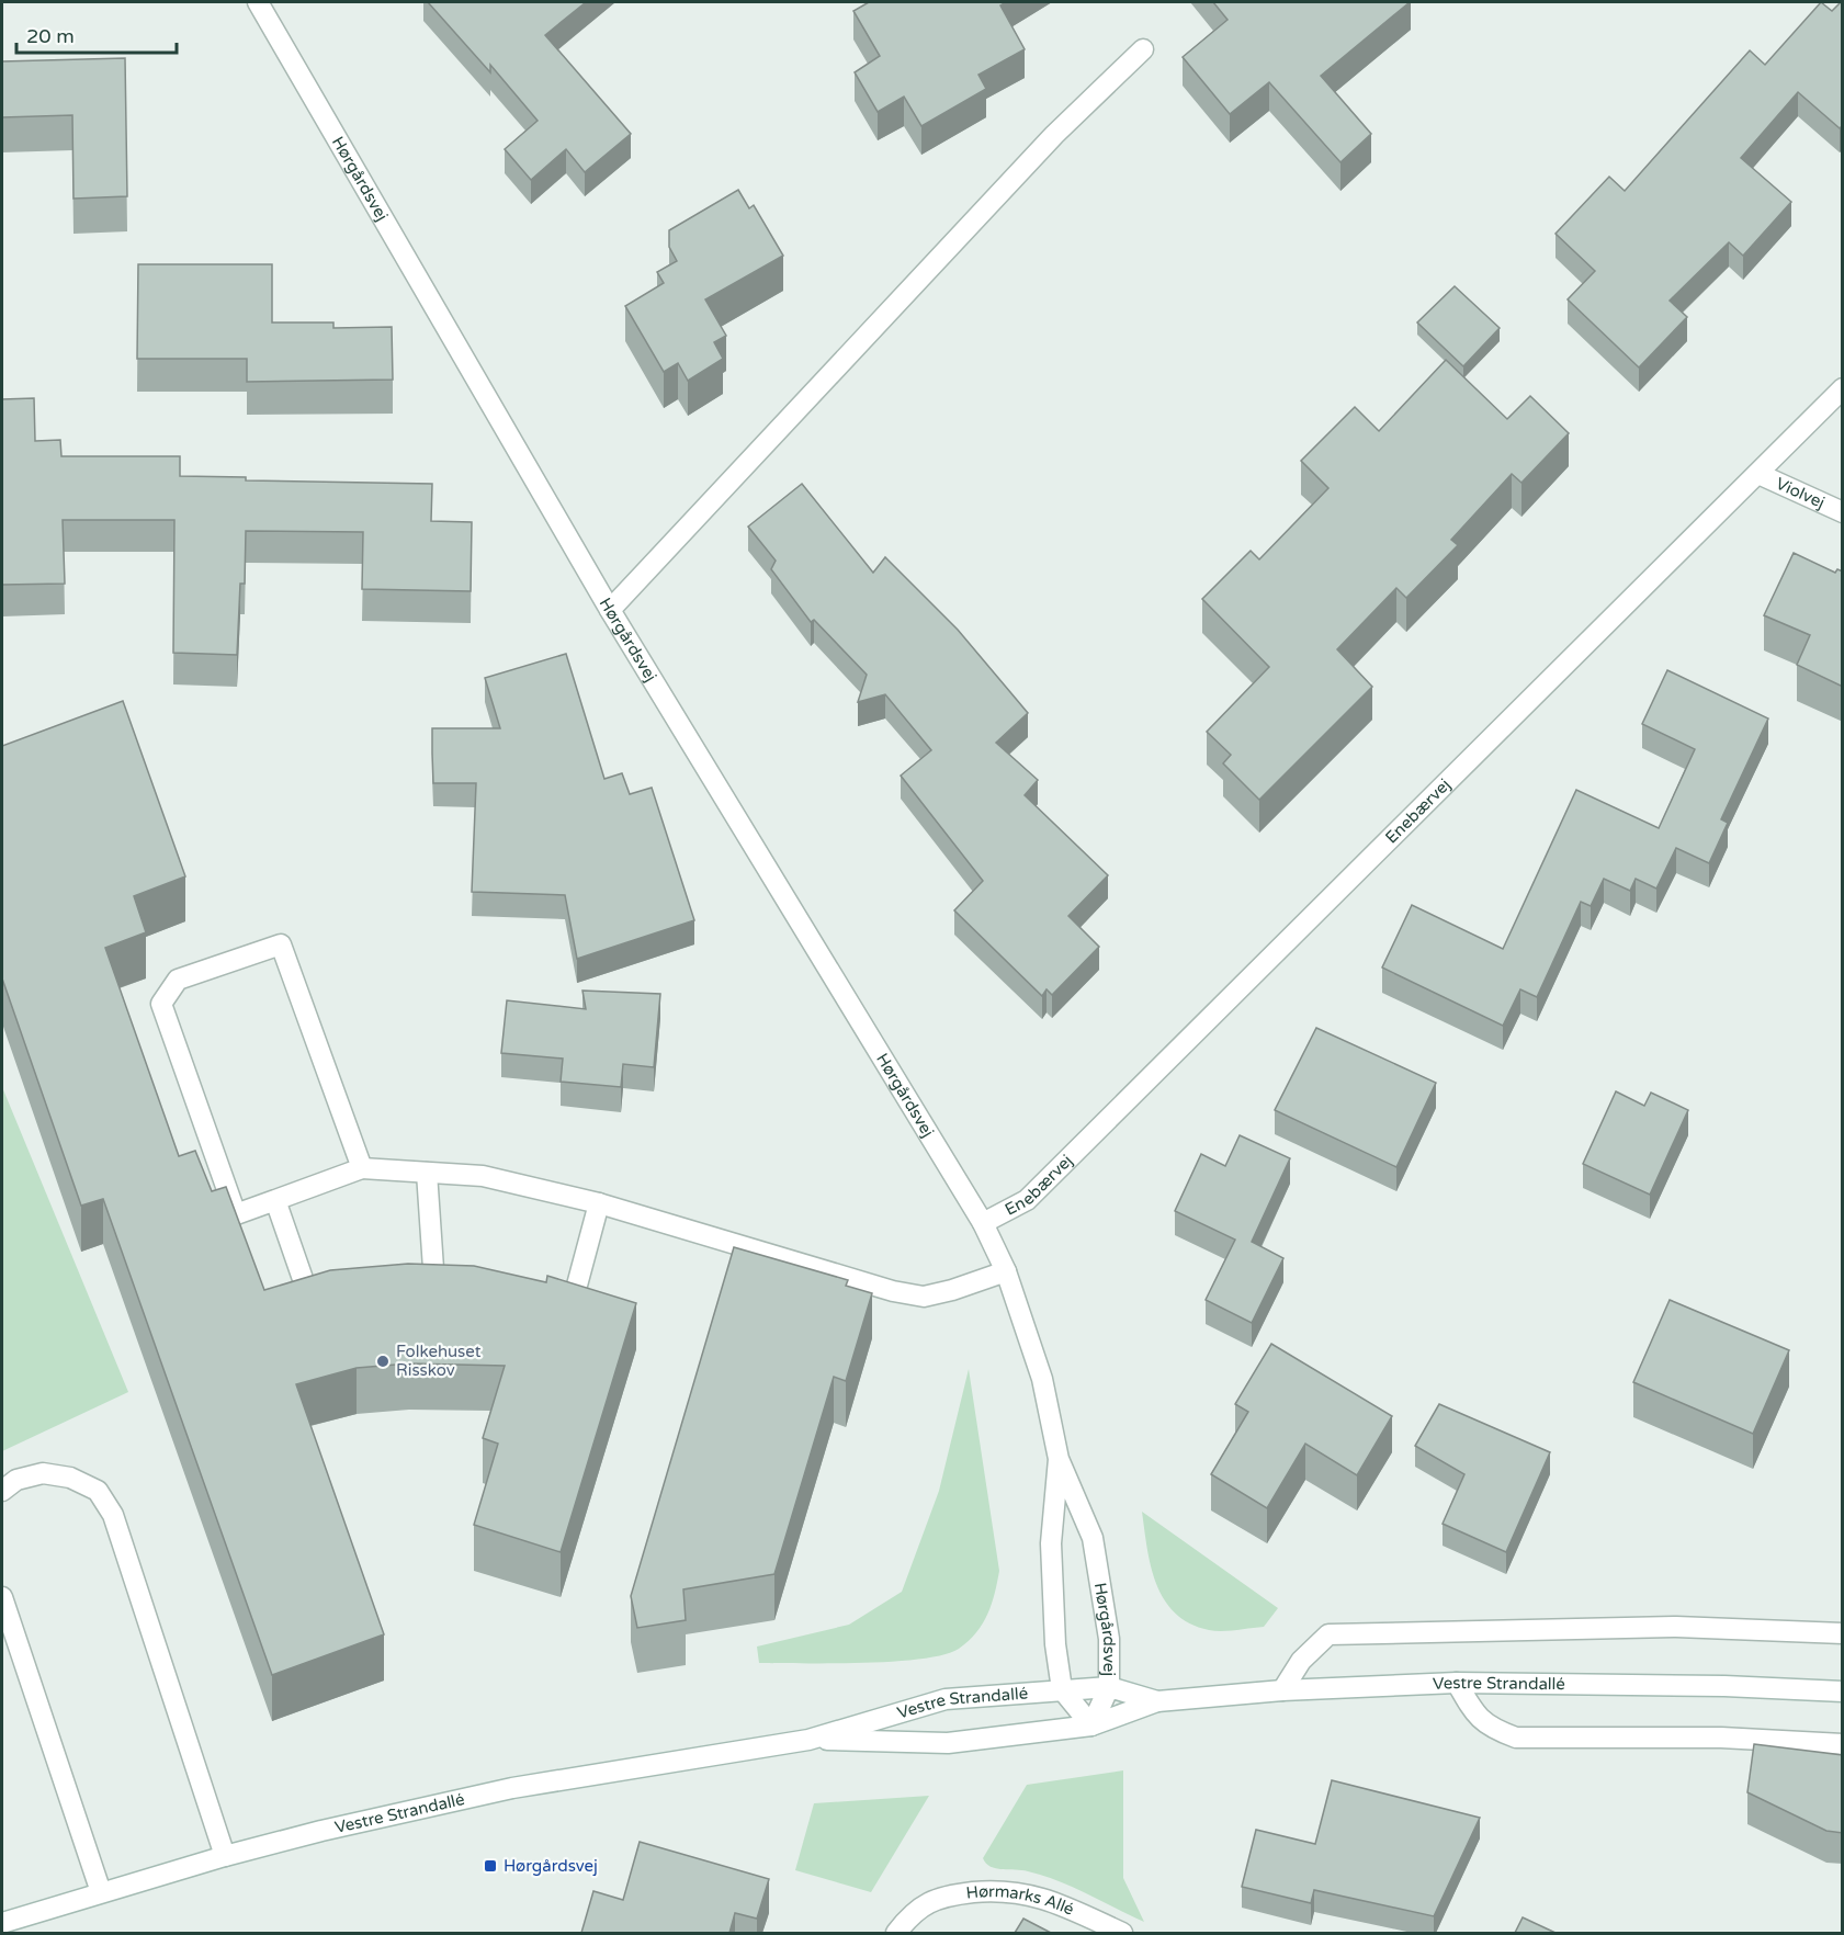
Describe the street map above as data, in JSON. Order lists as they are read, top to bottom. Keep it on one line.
{"streets":{"street":["Hørgårdsvej","Violvej","Enebærvej","Vestre Strandallé","Hørmarks Allé"]},"crossings":[["Hørgårdsvej","Enebærvej"],["Hørgårdsvej","Vestre Strandallé"],["Violvej","Enebærvej"]],"places":{"other":["Folkehuset Risskov"],"transit":["Hørgårdsvej"]},"scale_bar":"20 m"}
